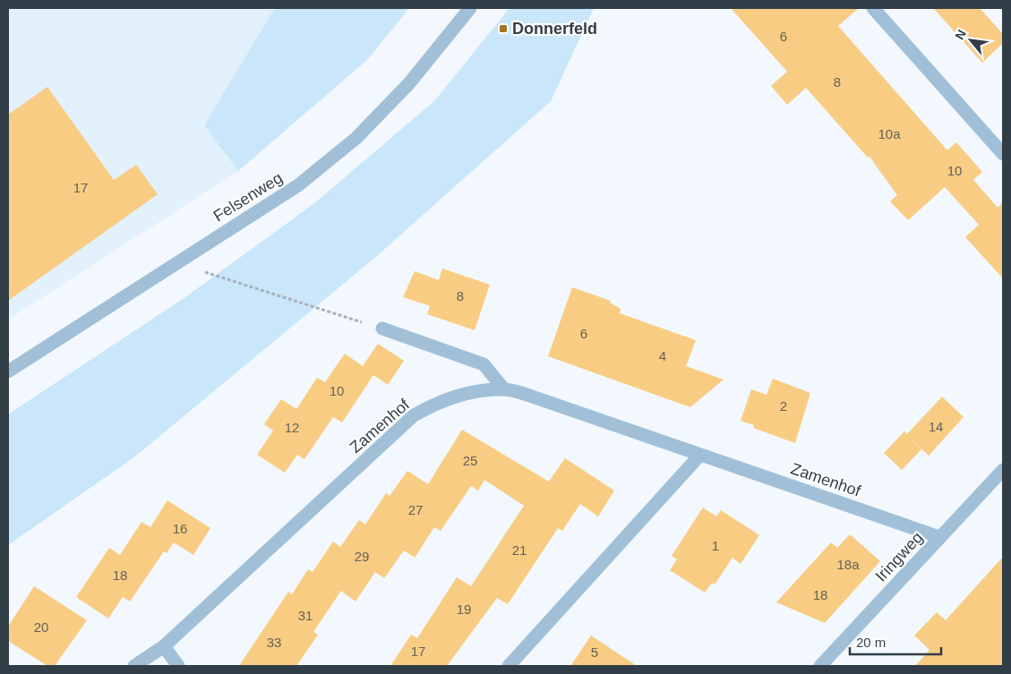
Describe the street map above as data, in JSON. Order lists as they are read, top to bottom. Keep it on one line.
{"streets":{"street":["Felsenweg","Zamenhof","Iringweg"]},"crossings":[["Zamenhof","Iringweg"]],"places":{"transit":["Donnerfeld"]},"house_numbers":["6","8","10a","10","17","8","6","4","10","2","14","12","25","27","16","1","21","29","18a","18","18","19","31","20","33","17","5"],"scale_bar":"20 m","north":"top left"}
